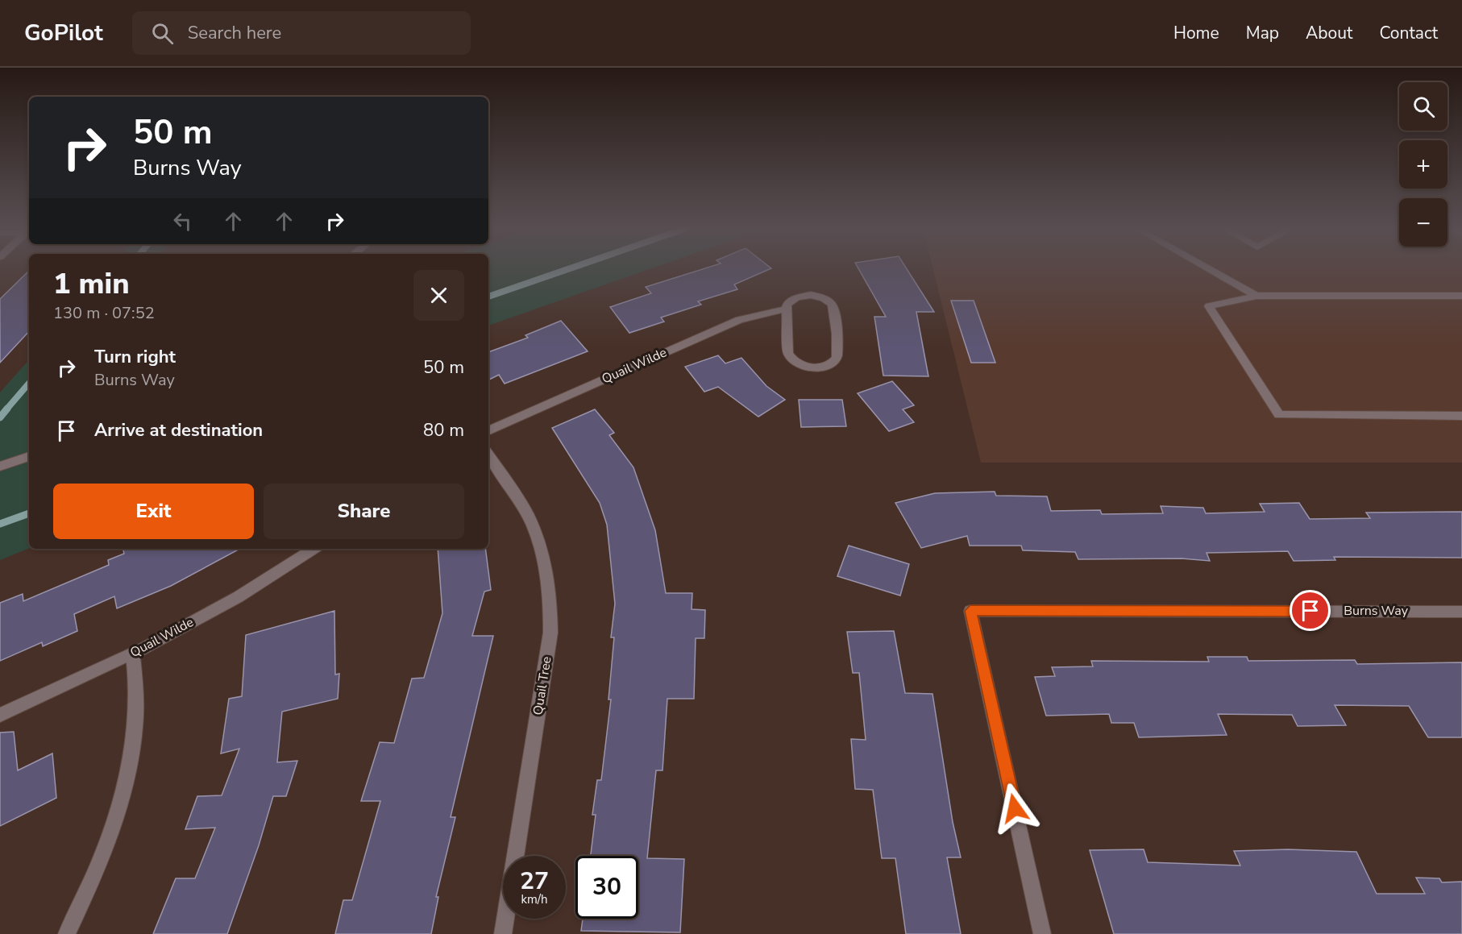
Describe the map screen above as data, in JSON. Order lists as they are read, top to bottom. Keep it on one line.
{"streets":{"street":["Quail Wilde","Burns Way","Quail Tree"]},"page":{"header":"GoPilot","search":"Search here","nav":["Home","Map","About","Contact"],"map_buttons":["+","−"],"turn":["50 m","Burns Way"],"heading":["1 min","130 m · 07:52"],"list":[{"name":"Turn right","note":"Burns Way","value":"50 m"},{"name":"Arrive at destination","value":"80 m"}],"buttons":["Exit","Share"],"speed":"27 km/h","limit":"30"}}
